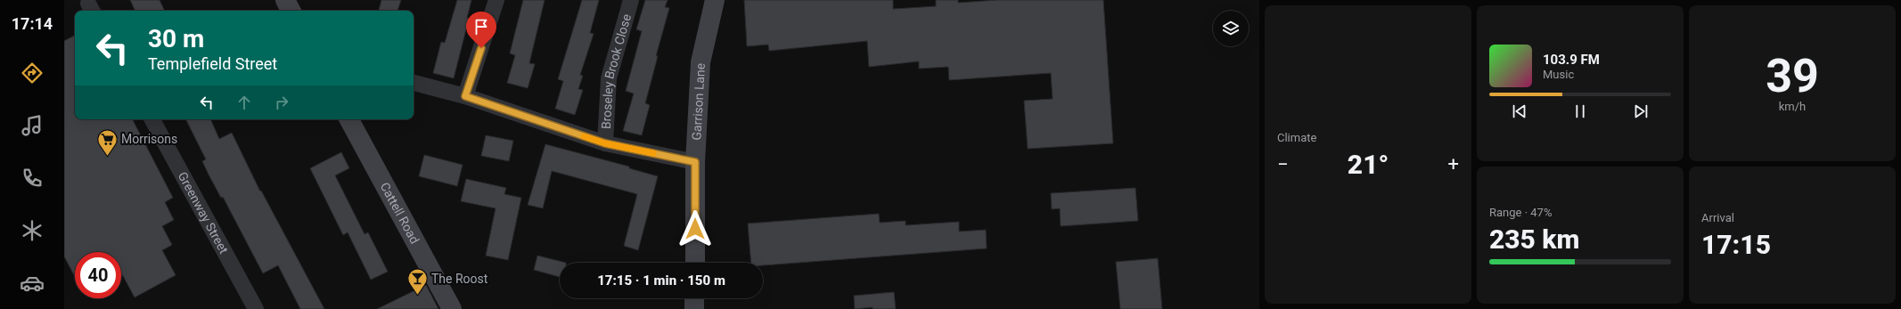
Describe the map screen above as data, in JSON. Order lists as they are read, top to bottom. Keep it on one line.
{"streets":{"street":["Broseley Brook Close","Garrison Lane","Greenway Street","Cattell Road"]},"places":{"supermarket":["Morrisons"],"bar":["The Roost"]},"page":{"tabs":"17:14","tile":["Climate",["39","km/h"],["Range · 47%","235 km"],["Arrival","17:15"]],"turn":["30 m","Templefield Street"],"song":["103.9 FM","Music"],"heat":["−","21°","+"],"limit":"40","trip":"17:15 · 1 min · 150 m"}}
